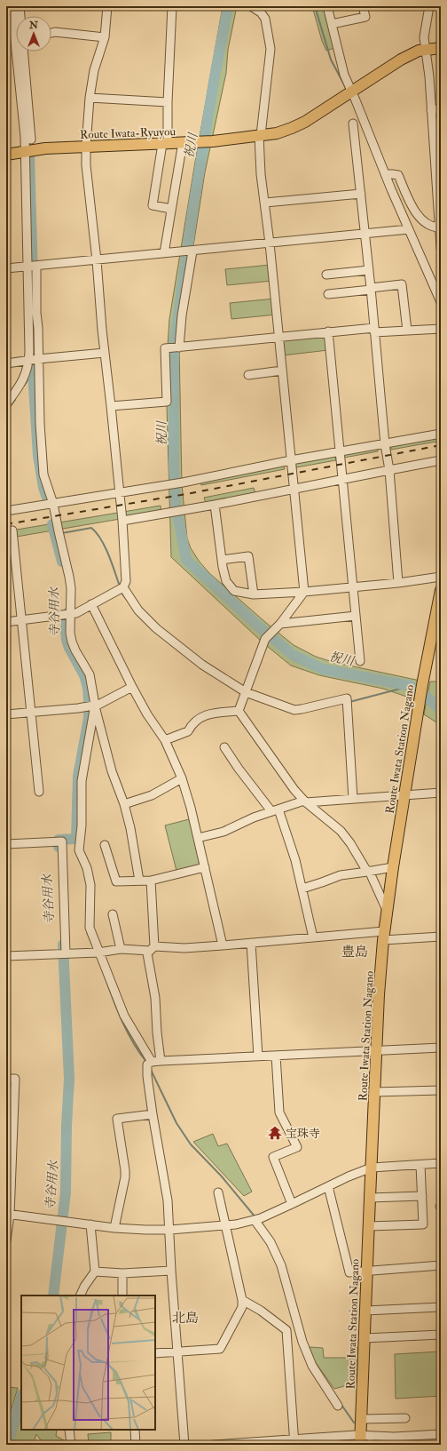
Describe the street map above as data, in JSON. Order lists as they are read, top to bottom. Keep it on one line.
{"streets":{"main road":["Route Iwata-Ryuyou","Route Iwata Station Nagano"]},"districts":["豊島","北島"],"water":["祝川","寺谷用水"],"places":{"temple":["宝珠寺"]},"north":"top"}
